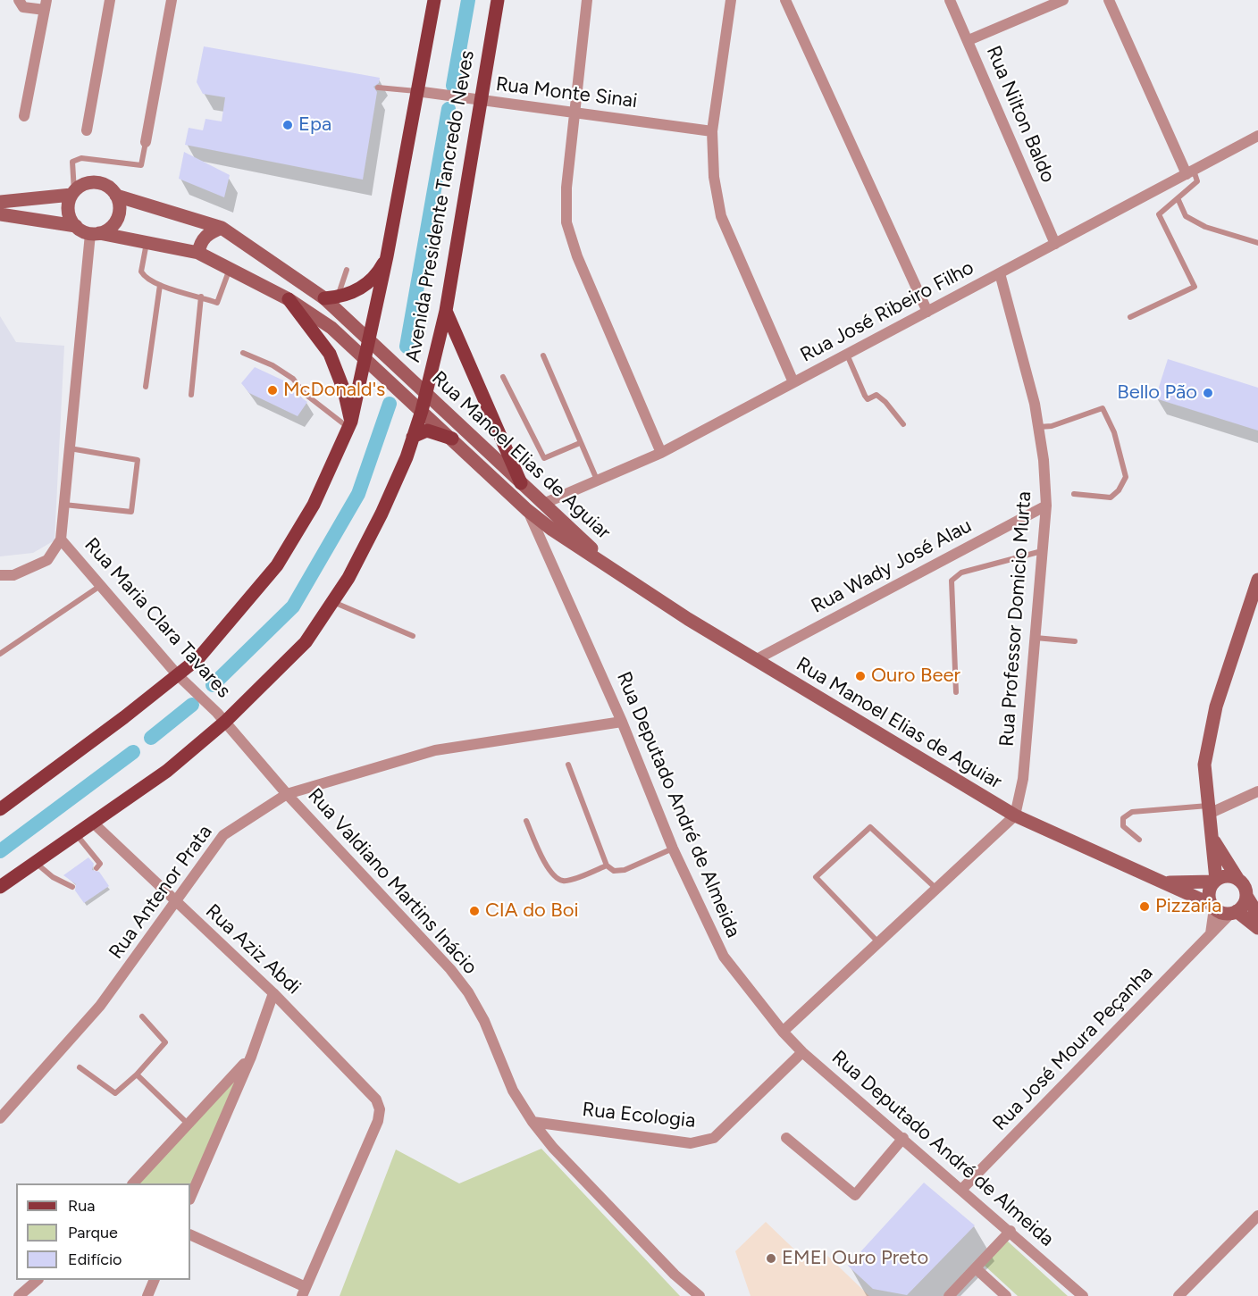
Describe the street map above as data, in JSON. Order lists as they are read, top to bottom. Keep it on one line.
{"streets":{"main road":["Avenida Presidente Tancredo Neves","Rua Manoel Elias de Aguiar"],"street":["Rua Monte Sinai","Rua Nilton Baldo","Rua José Ribeiro Filho","Rua Wady José Alau","Rua Maria Clara Tavares","Rua Professor Domicio Murta","Rua Deputado André de Almeida","Rua Valdiano Martins Inácio","Rua Antenor Prata","Rua Aziz Abdi","Rua José Moura Peçanha","Rua Ecologia"]},"crossings":[["Rua Monte Sinai","Avenida Presidente Tancredo Neves"],["Rua Nilton Baldo","Rua José Ribeiro Filho"],["Avenida Presidente Tancredo Neves","Rua Manoel Elias de Aguiar"],["Avenida Presidente Tancredo Neves","Rua Maria Clara Tavares"],["Avenida Presidente Tancredo Neves","Rua Valdiano Martins Inácio"],["Avenida Presidente Tancredo Neves","Rua Aziz Abdi"],["Rua José Ribeiro Filho","Rua Manoel Elias de Aguiar"],["Rua José Ribeiro Filho","Rua Professor Domicio Murta"],["Rua Manoel Elias de Aguiar","Rua Wady José Alau"],["Rua Manoel Elias de Aguiar","Rua Professor Domicio Murta"],["Rua Manoel Elias de Aguiar","Rua Deputado André de Almeida"],["Rua Manoel Elias de Aguiar","Rua José Moura Peçanha"],["Rua Wady José Alau","Rua Professor Domicio Murta"],["Rua Maria Clara Tavares","Rua Valdiano Martins Inácio"],["Rua Deputado André de Almeida","Rua Antenor Prata"],["Rua Deputado André de Almeida","Rua José Moura Peçanha"],["Rua Deputado André de Almeida","Rua Ecologia"],["Rua Valdiano Martins Inácio","Rua Antenor Prata"],["Rua Valdiano Martins Inácio","Rua Ecologia"],["Rua Antenor Prata","Rua Aziz Abdi"]],"places":["Epa","McDonald's","Bello Pão","Ouro Beer","Pizzaria","CIA do Boi","EMEI Ouro Preto"],"legend":["Rua","Parque","Edifício"]}
